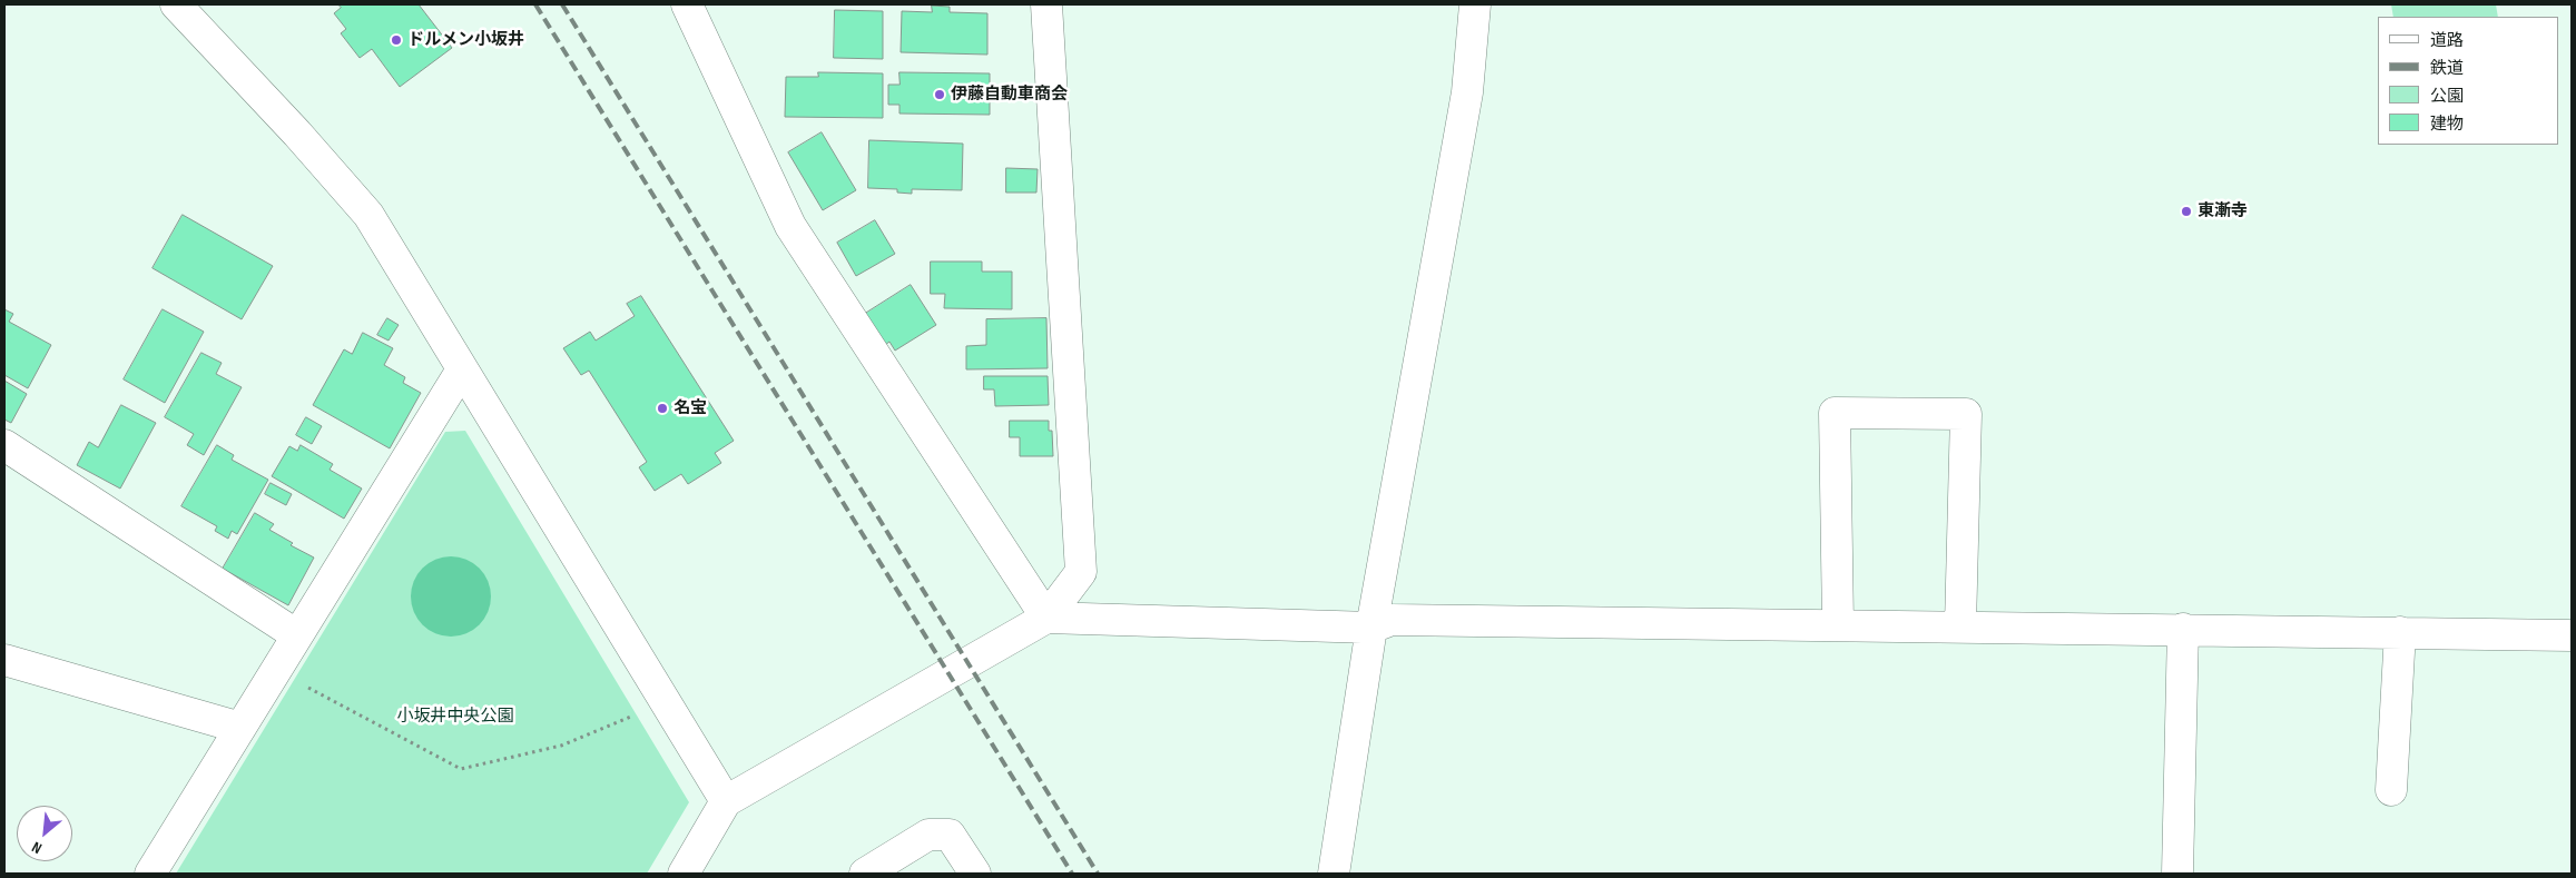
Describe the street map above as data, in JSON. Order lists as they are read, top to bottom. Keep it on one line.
{"parks":["小坂井中央公園"],"places":["ドルメン小坂井","伊藤自動車商会","東漸寺","名宝"],"legend":["道路","鉄道","公園","建物"],"north":"bottom left"}
